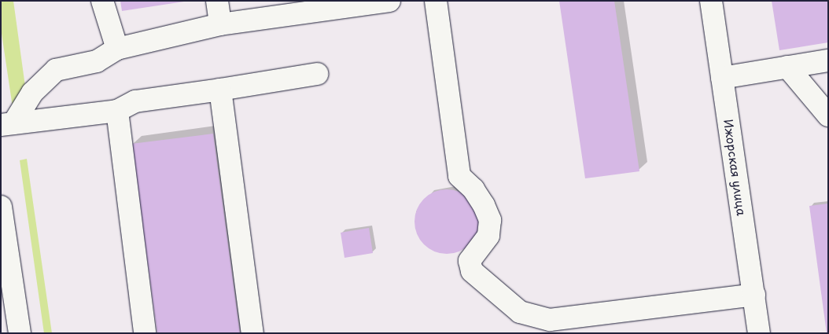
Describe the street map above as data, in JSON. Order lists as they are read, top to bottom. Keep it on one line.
{"streets":{"street":["Ижорская улица"]}}
